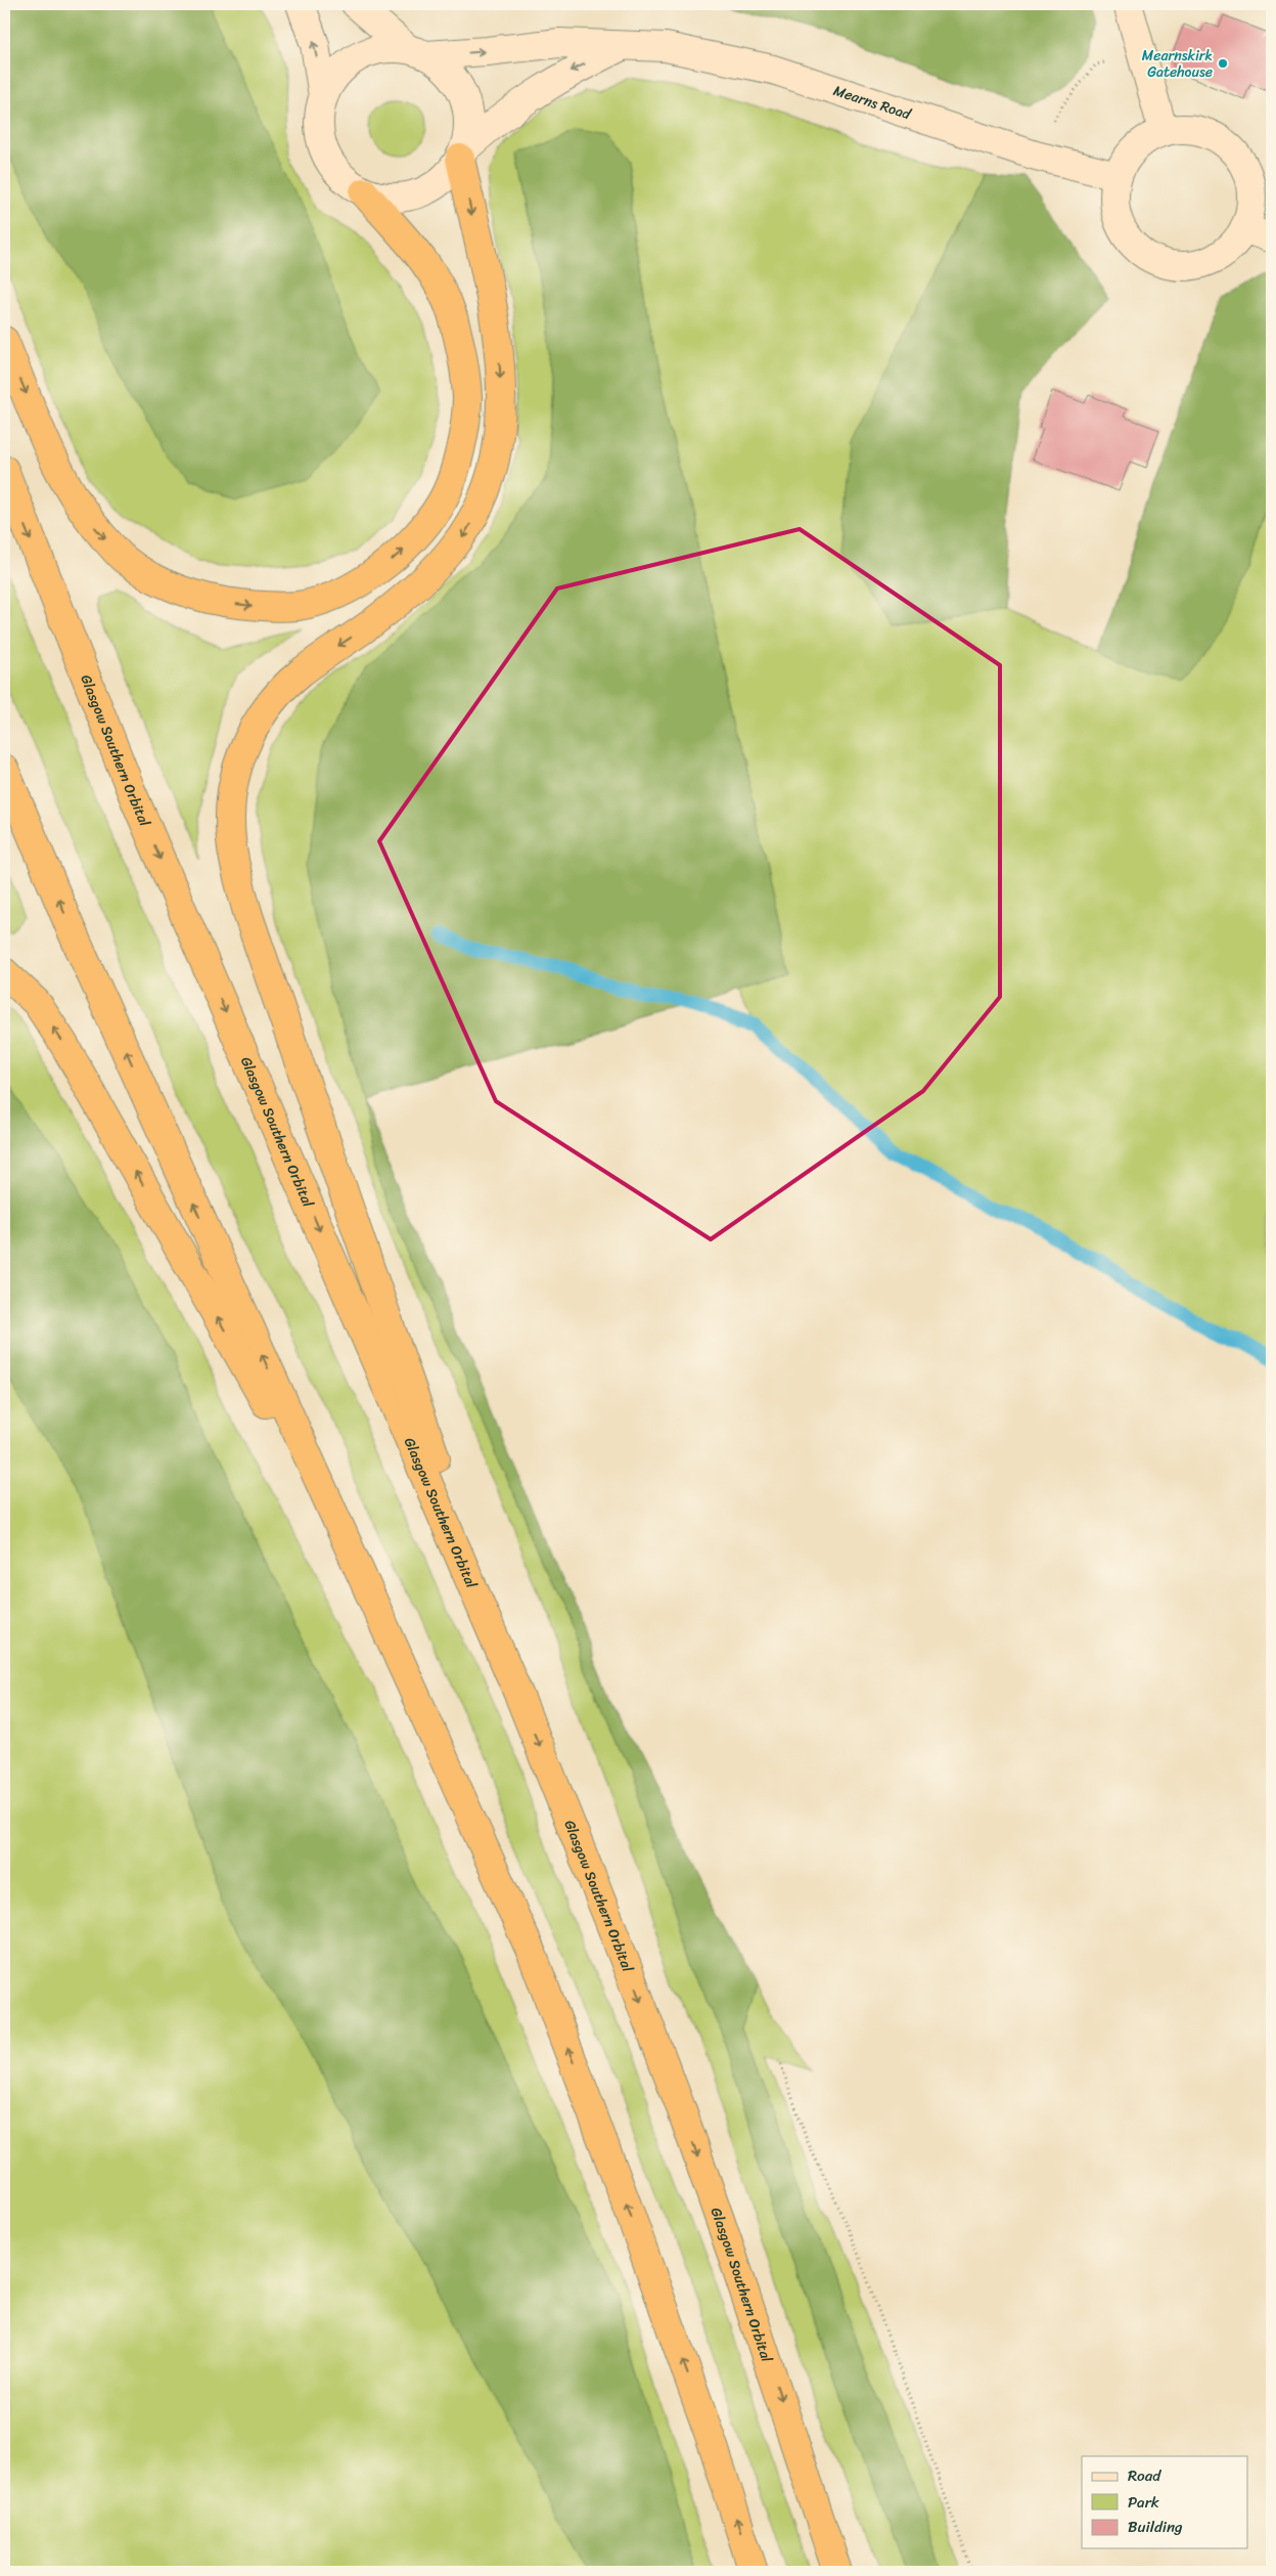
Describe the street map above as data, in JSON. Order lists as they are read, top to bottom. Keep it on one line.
{"streets":{"highway":["Glasgow Southern Orbital"],"street":["Mearns Road"]},"places":["Mearnskirk Gatehouse"],"legend":["Road","Park","Building"]}
